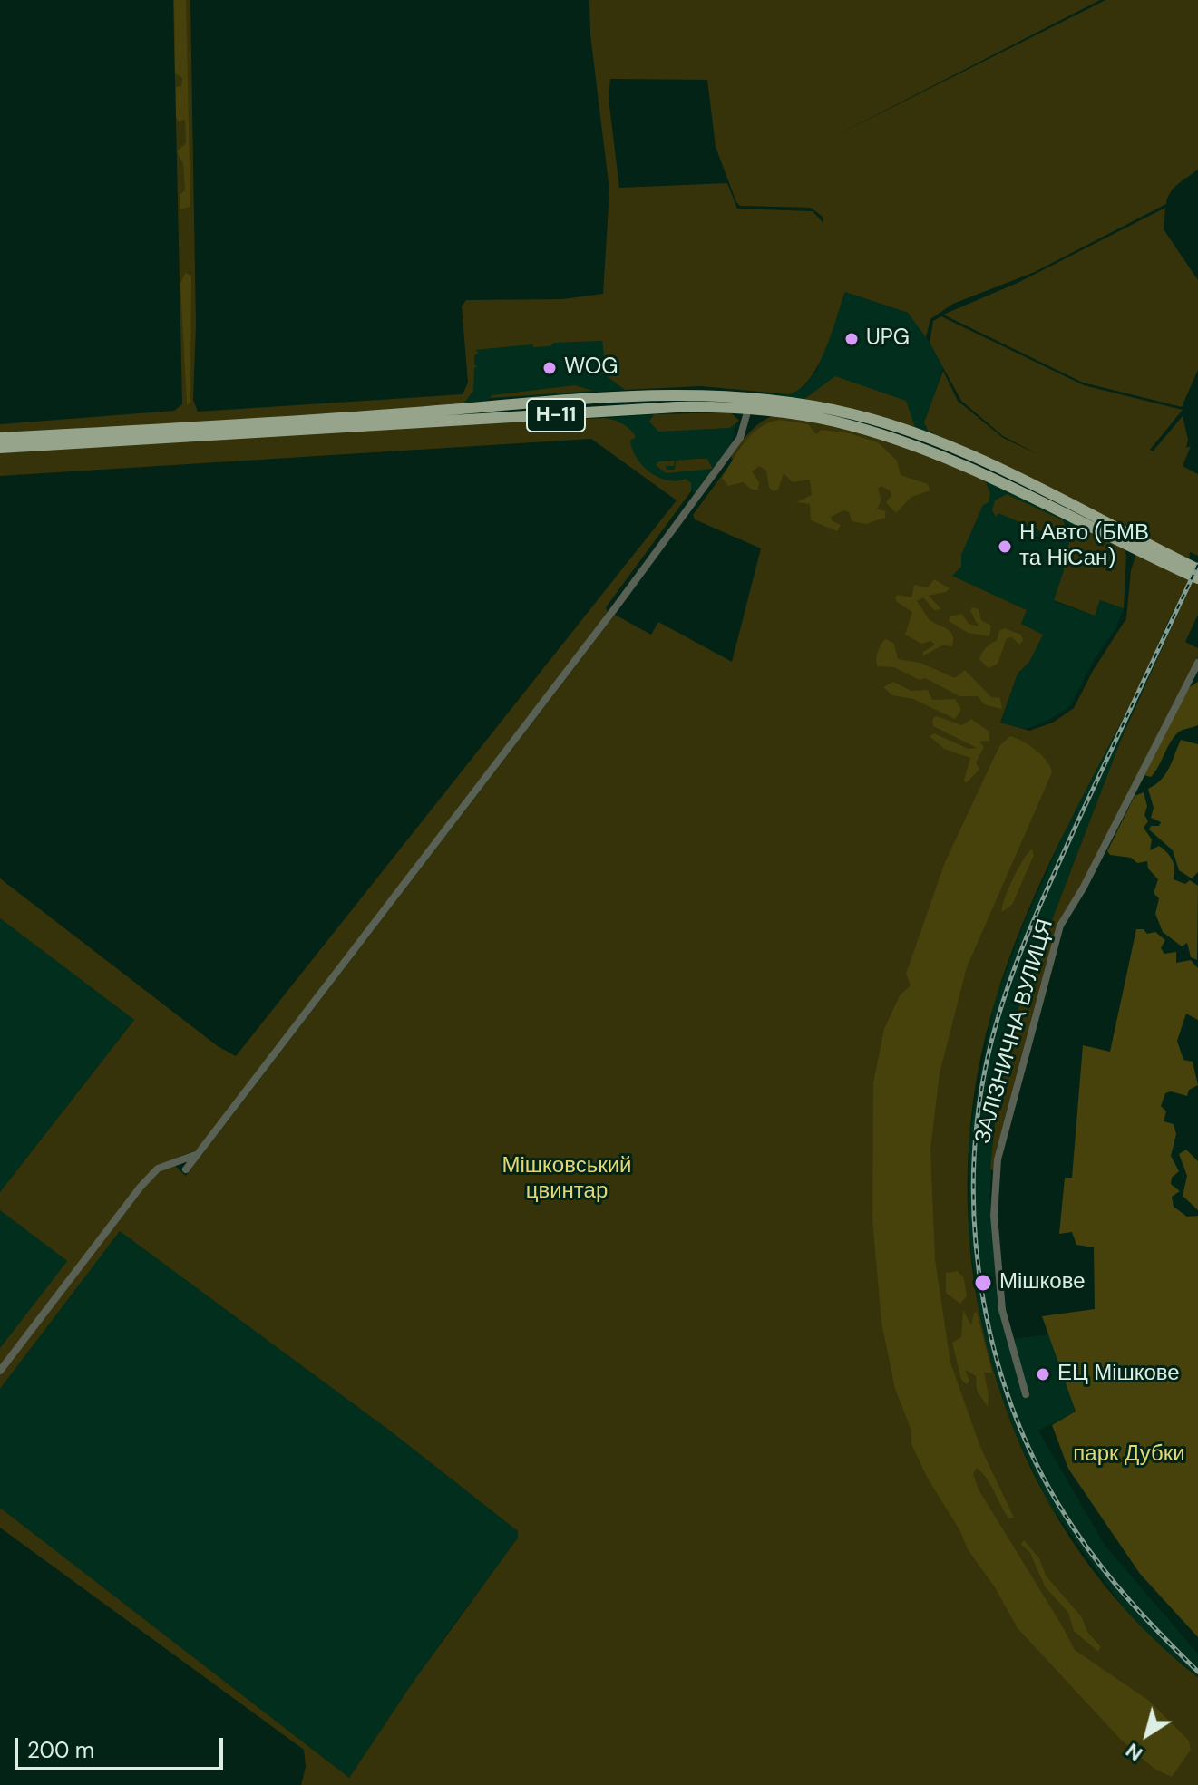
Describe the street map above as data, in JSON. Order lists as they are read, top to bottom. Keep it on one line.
{"streets":{"main road":["Н-11"],"street":["ЗАЛІЗНИЧНА ВУЛИЦЯ"]},"parks":["Мішковський цвинтар","парк Дубки"],"places":["UPG","WOG","Н Авто (БМВ та НіСан)","Мішкове","ЕЦ Мішкове"],"scale_bar":"200 m","north":"bottom left"}
